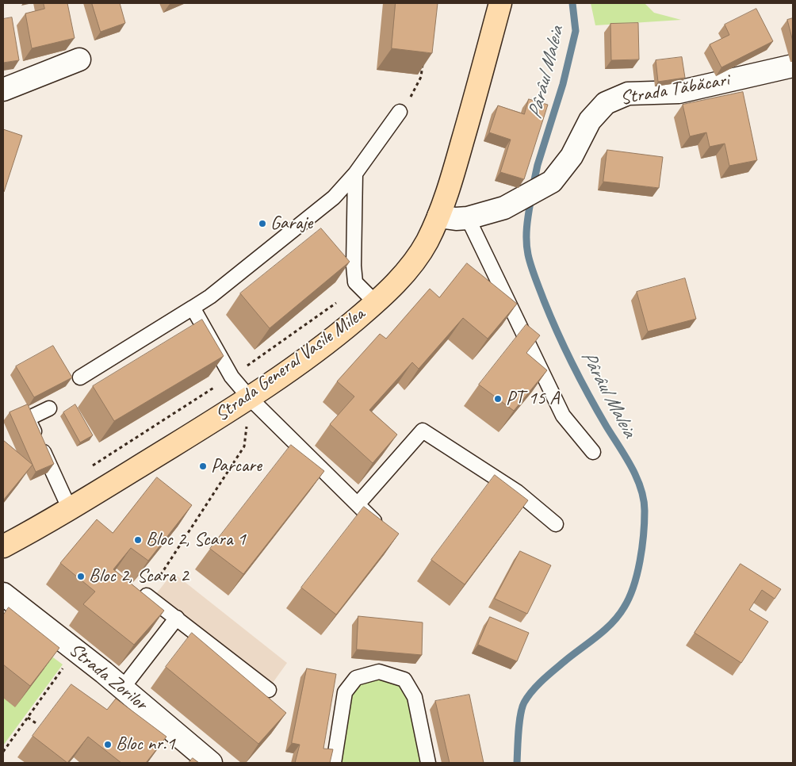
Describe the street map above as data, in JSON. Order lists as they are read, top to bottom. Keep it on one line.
{"streets":{"main road":["Strada General Vasile Milea"],"street":["Strada Tăbăcari","Strada Zorilor"]},"crossings":[["Strada Tăbăcari","Strada General Vasile Milea"]],"water":["Pârâul Maleia"],"places":["Garaje","PT 15 A","Parcare","Bloc 2, Scara 1","Bloc 2, Scara 2","Bloc nr.1"]}
